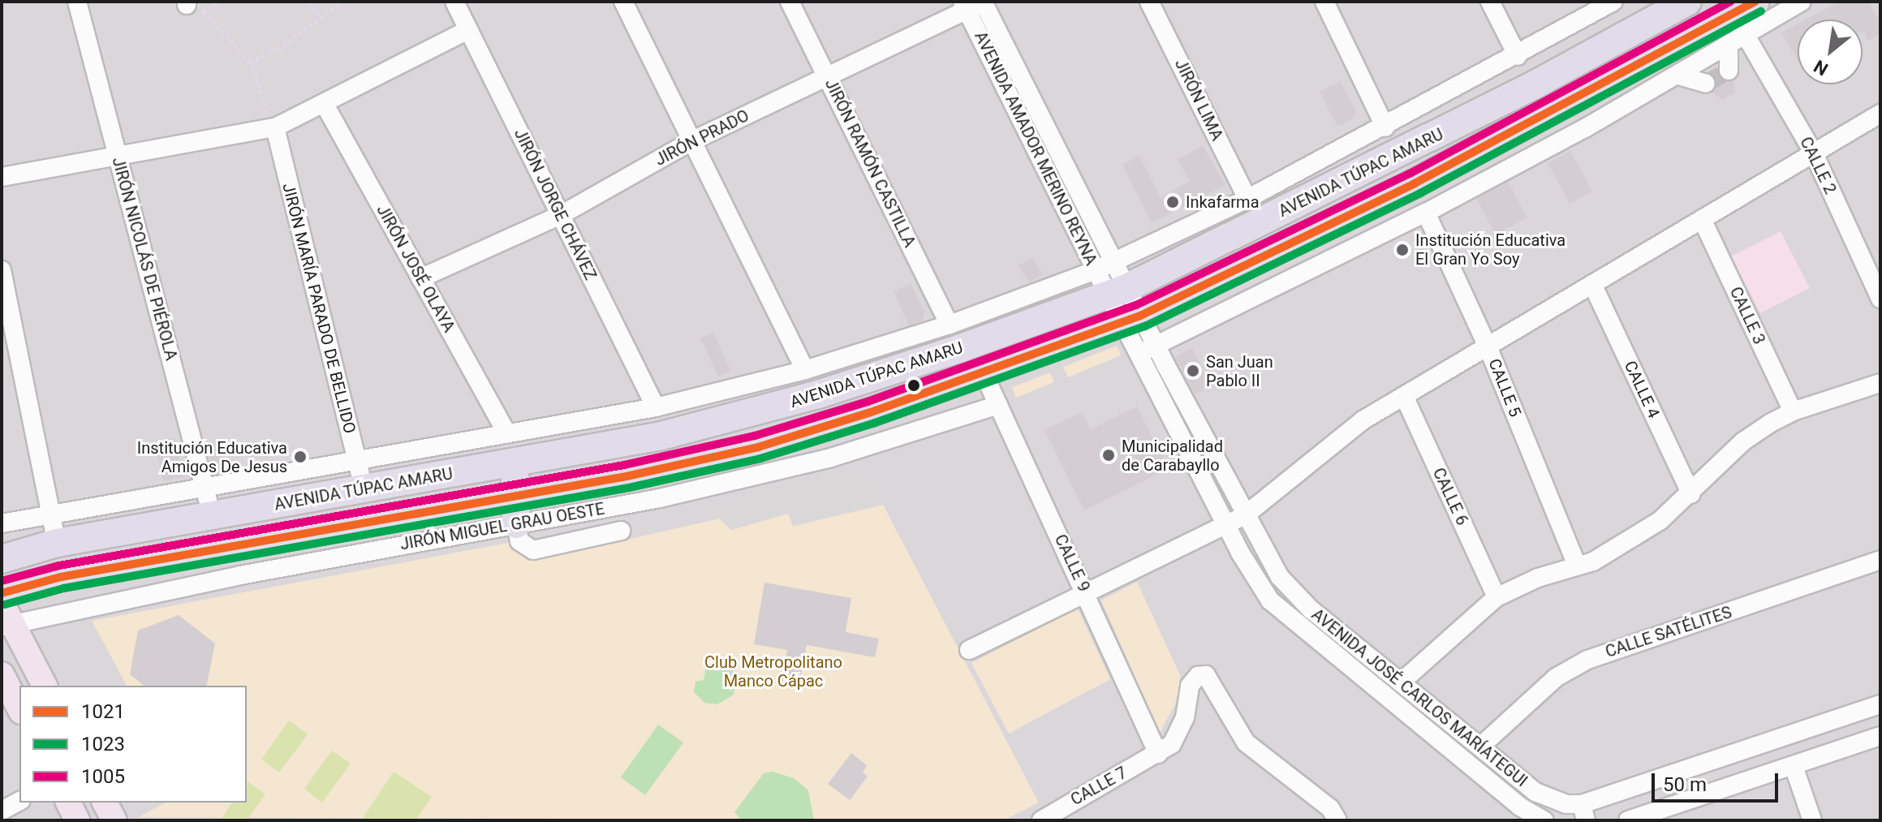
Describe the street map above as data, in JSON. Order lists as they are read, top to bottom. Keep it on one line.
{"streets":{"highway":["AVENIDA TÚPAC AMARU"],"street":["JIRÓN LIMA","JIRÓN PRADO","AVENIDA AMADOR MERINO REYNA","JIRÓN RAMÓN CASTILLA","CALLE 2","JIRÓN JORGE CHÁVEZ","JIRÓN NICOLÁS DE PIÉROLA","JIRÓN JOSÉ OLAYA","JIRÓN MARÍA PARADO DE BELLIDO","CALLE 3","CALLE 5","CALLE 4","CALLE 6","JIRÓN MIGUEL GRAU OESTE","CALLE 9","CALLE SATÉLITES","AVENIDA JOSÉ CARLOS MARÍATEGUI","CALLE 7"]},"crossings":[["JIRÓN LIMA","AVENIDA TÚPAC AMARU"],["JIRÓN PRADO","AVENIDA AMADOR MERINO REYNA"],["JIRÓN PRADO","JIRÓN RAMÓN CASTILLA"],["JIRÓN PRADO","JIRÓN JORGE CHÁVEZ"],["JIRÓN PRADO","JIRÓN JOSÉ OLAYA"],["AVENIDA AMADOR MERINO REYNA","AVENIDA TÚPAC AMARU"],["AVENIDA AMADOR MERINO REYNA","AVENIDA JOSÉ CARLOS MARÍATEGUI"],["JIRÓN RAMÓN CASTILLA","AVENIDA TÚPAC AMARU"],["CALLE 2","AVENIDA TÚPAC AMARU"],["AVENIDA TÚPAC AMARU","JIRÓN JORGE CHÁVEZ"],["AVENIDA TÚPAC AMARU","JIRÓN NICOLÁS DE PIÉROLA"],["AVENIDA TÚPAC AMARU","JIRÓN JOSÉ OLAYA"],["AVENIDA TÚPAC AMARU","JIRÓN MARÍA PARADO DE BELLIDO"],["AVENIDA TÚPAC AMARU","CALLE 5"],["AVENIDA TÚPAC AMARU","CALLE 9"],["AVENIDA TÚPAC AMARU","AVENIDA JOSÉ CARLOS MARÍATEGUI"],["JIRÓN MIGUEL GRAU OESTE","CALLE 9"],["CALLE 9","CALLE 7"],["CALLE SATÉLITES","AVENIDA JOSÉ CARLOS MARÍATEGUI"]],"parks":["Club Metropolitano Manco Cápac"],"places":["Inkafarma","Institución Educativa El Gran Yo Soy","San Juan Pablo II","Municipalidad de Carabayllo","Institución Educativa Amigos De Jesus"],"lines":["transit line 1021","transit line 1005","transit line 1023"],"legend":["1021","1023","1005"],"scale_bar":"50 m","north":"bottom left"}
